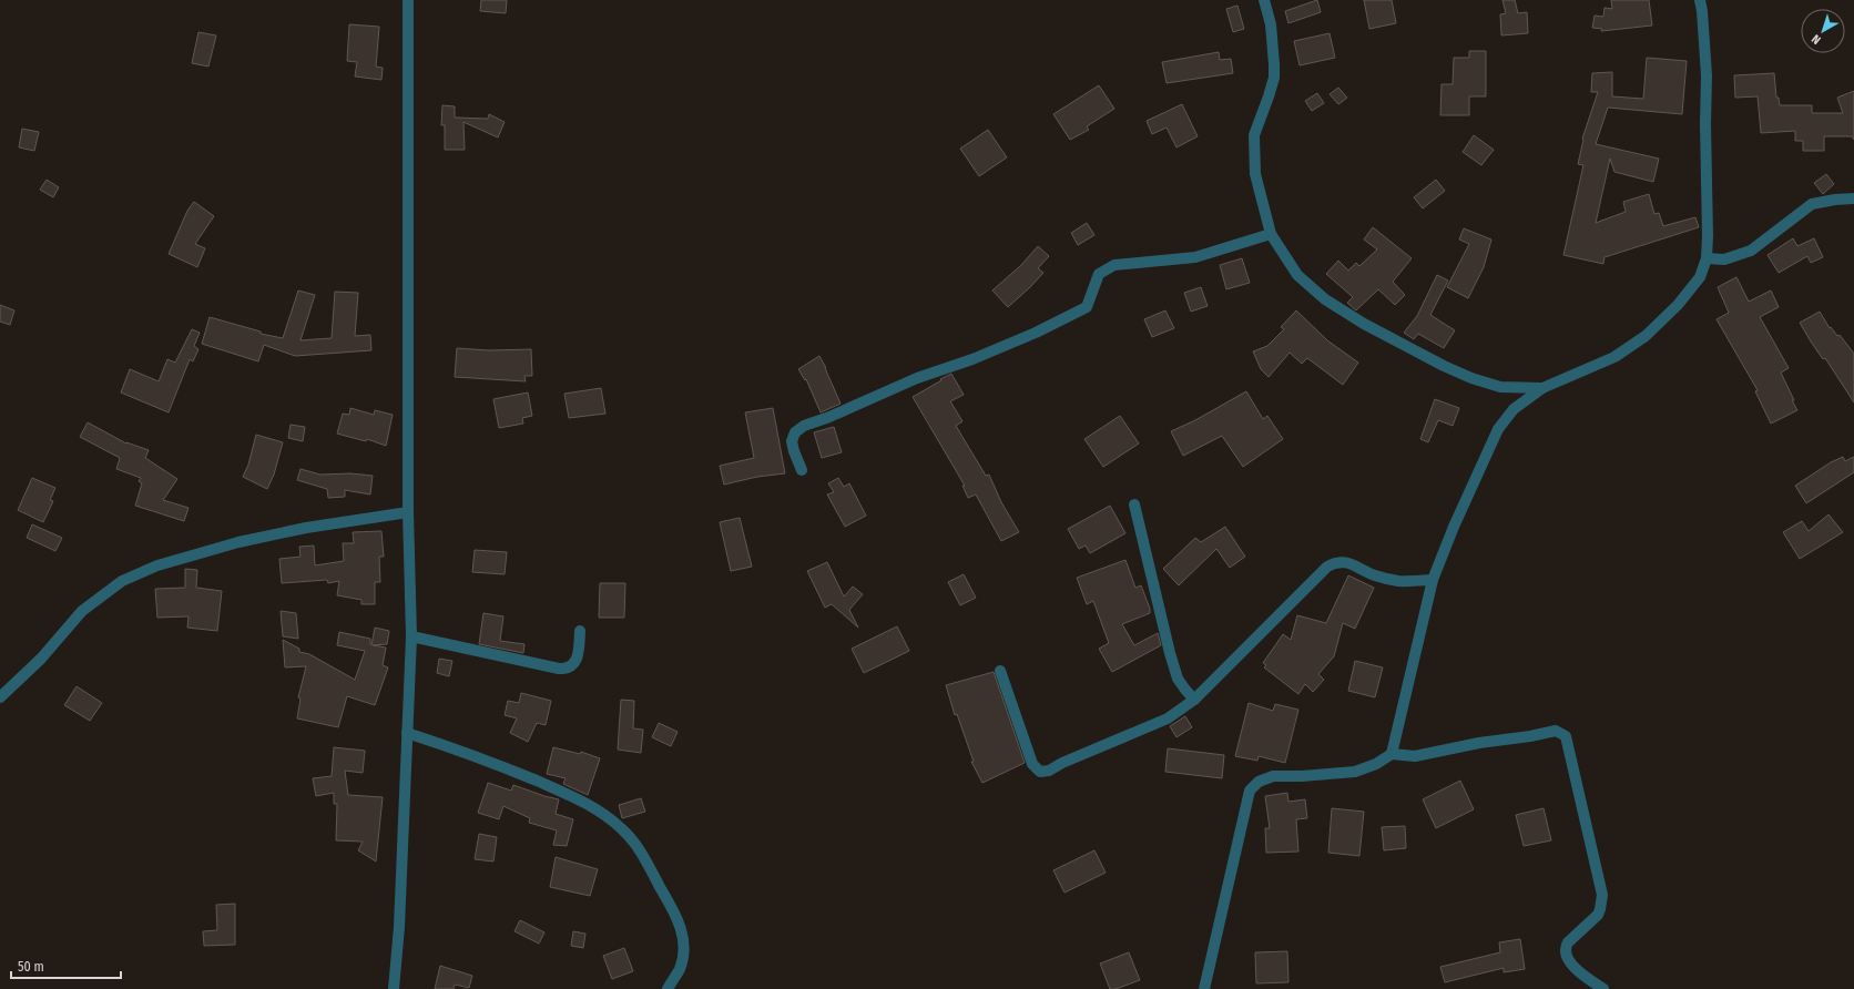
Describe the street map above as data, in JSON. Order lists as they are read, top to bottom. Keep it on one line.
{"scale_bar":"50 m","north":"bottom left"}
